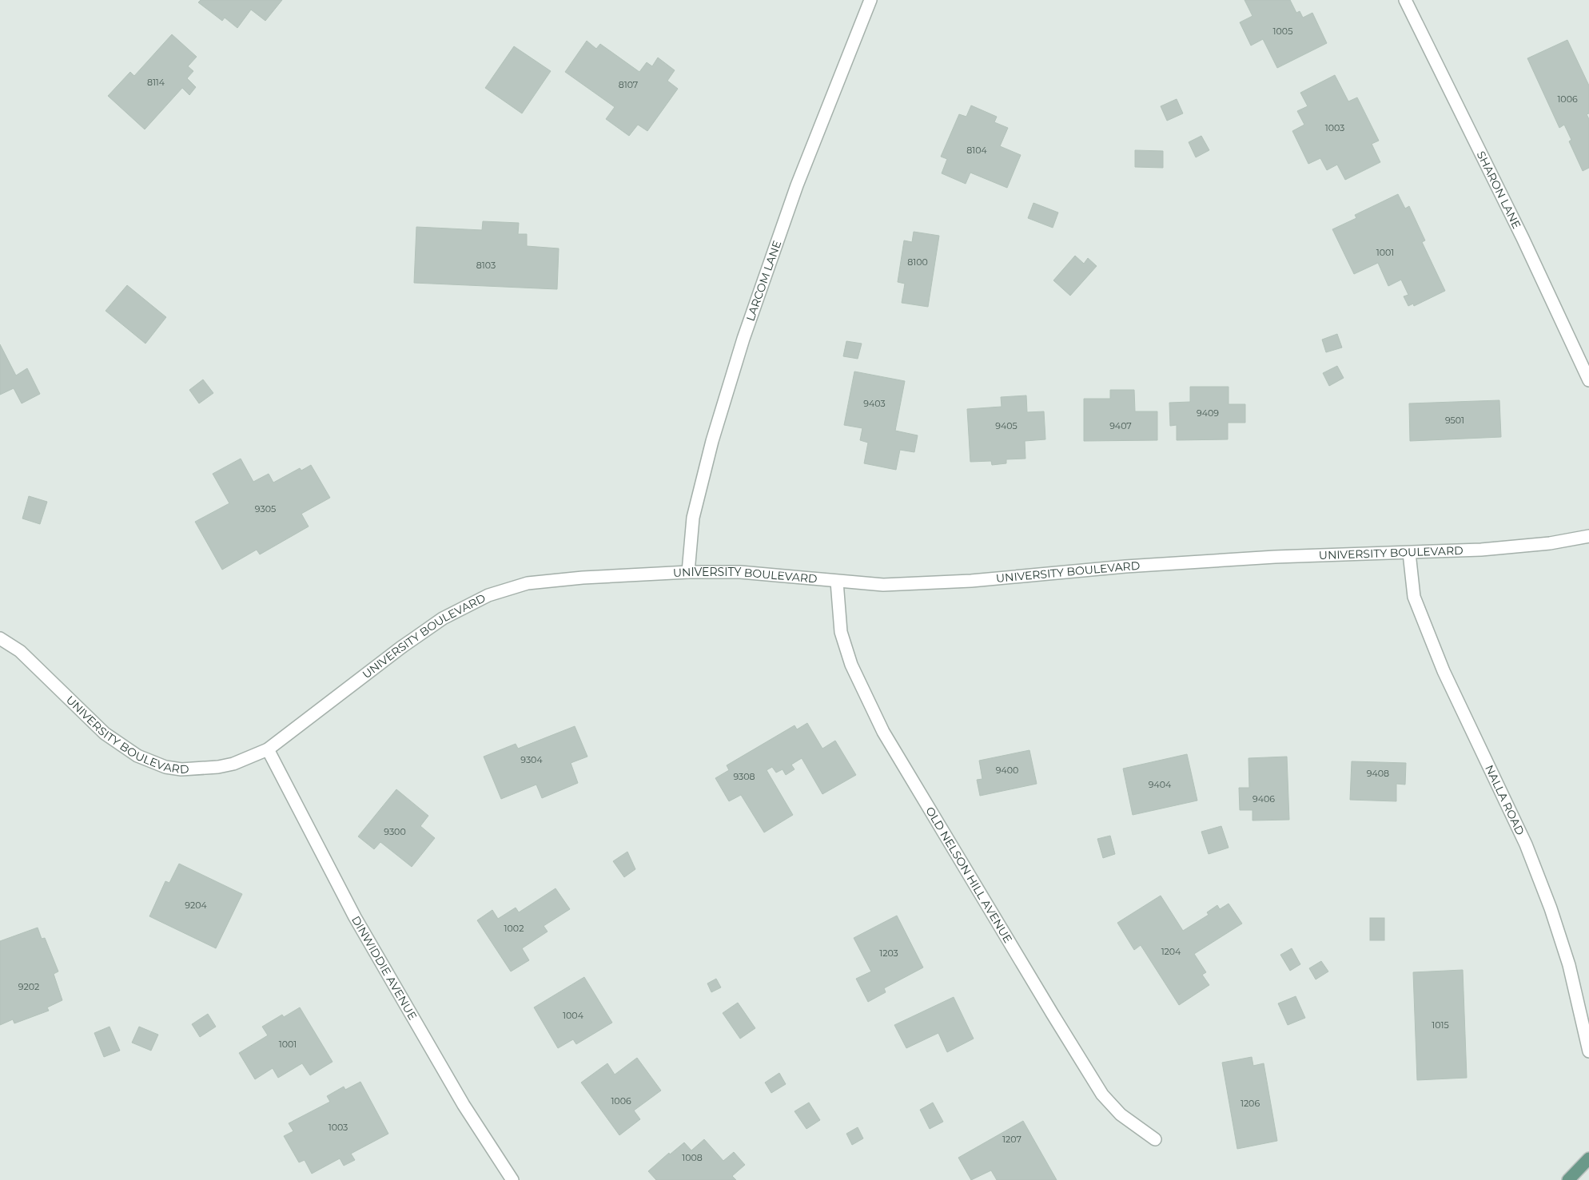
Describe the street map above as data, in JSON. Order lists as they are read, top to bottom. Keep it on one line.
{"streets":{"street":["SHARON LANE","LARCOM LANE","UNIVERSITY BOULEVARD","NALLA ROAD","OLD NELSON HILL AVENUE","DINWIDDIE AVENUE"]},"crossings":[["LARCOM LANE","UNIVERSITY BOULEVARD"],["UNIVERSITY BOULEVARD","NALLA ROAD"],["UNIVERSITY BOULEVARD","OLD NELSON HILL AVENUE"],["UNIVERSITY BOULEVARD","DINWIDDIE AVENUE"]],"house_numbers":["1005","8114","8107","1006","1003","8104","1001","8100","8103","9403","9409","9501","9405","9407","9305","9304","9400","9408","9308","9404","9406","9300","9204","1002","1204","1203","9202","1004","1015","1001","1006","1206","1003","1207","1008"]}
